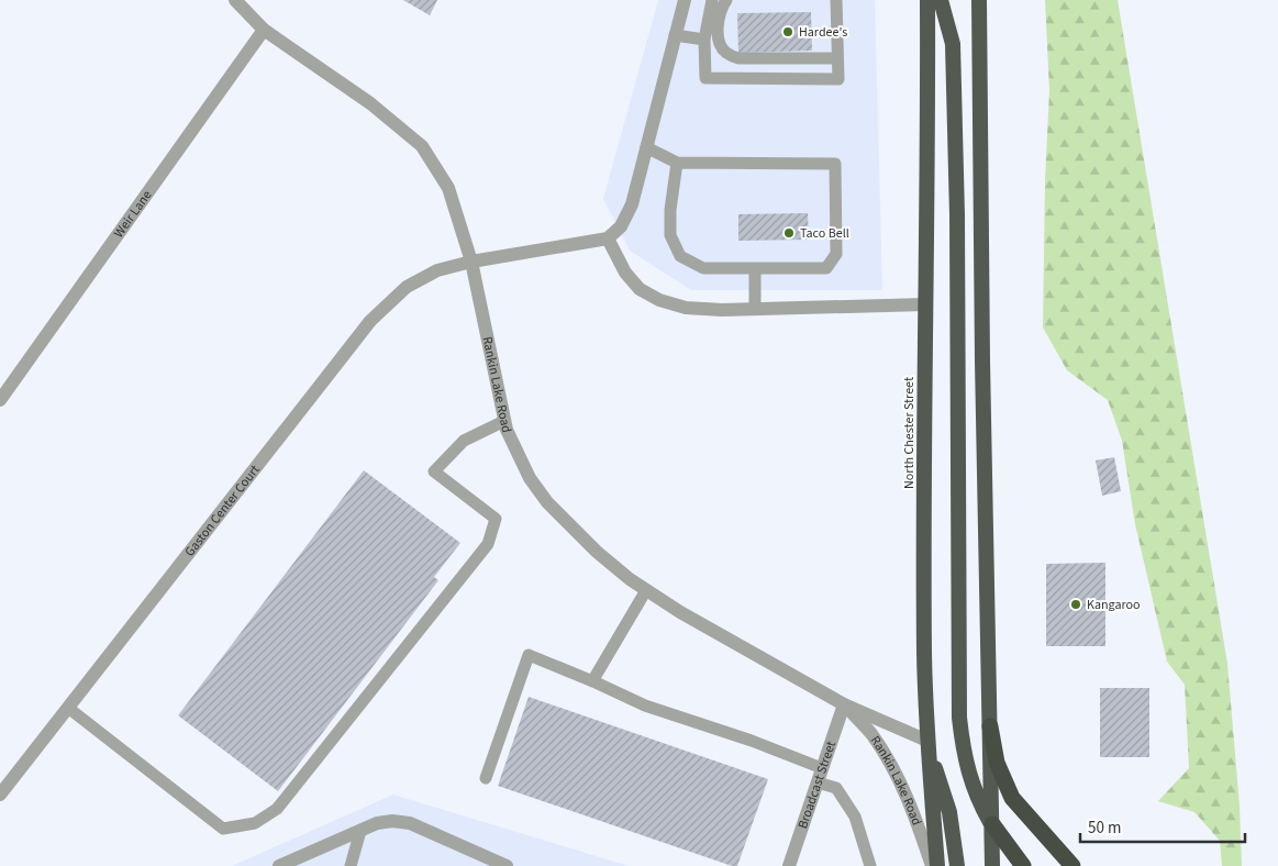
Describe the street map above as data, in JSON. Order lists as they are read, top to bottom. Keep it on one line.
{"streets":{"highway":["North Chester Street"],"street":["Weir Lane","Rankin Lake Road","Gaston Center Court","Broadcast Street"]},"crossings":[["Weir Lane","Rankin Lake Road"],["Rankin Lake Road","North Chester Street"],["Rankin Lake Road","Gaston Center Court"],["Rankin Lake Road","Broadcast Street"]],"places":["Hardee's","Taco Bell","Kangaroo"],"scale_bar":"50 m"}
